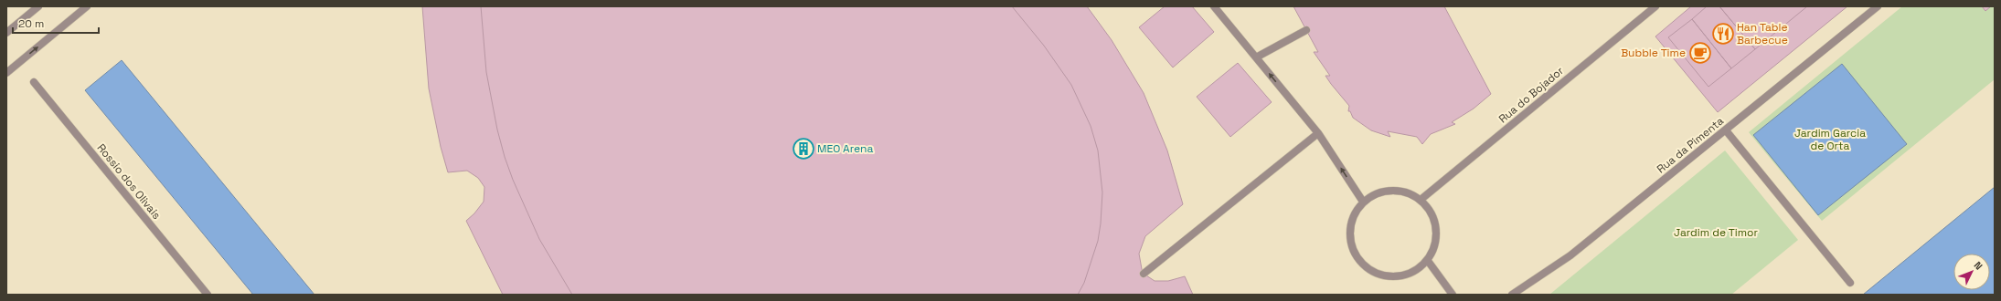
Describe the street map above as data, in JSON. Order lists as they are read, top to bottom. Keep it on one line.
{"streets":{"street":["Rua do Bojador","Rua da Pimenta","Rossio dos Olivais"]},"parks":["Jardim Garcia de Orta","Jardim de Timor"],"places":{"restaurant":["Han Table Barbecue"],"cafe":["Bubble Time"],"building":["MEO Arena"]},"scale_bar":"20 m","north":"top right"}
